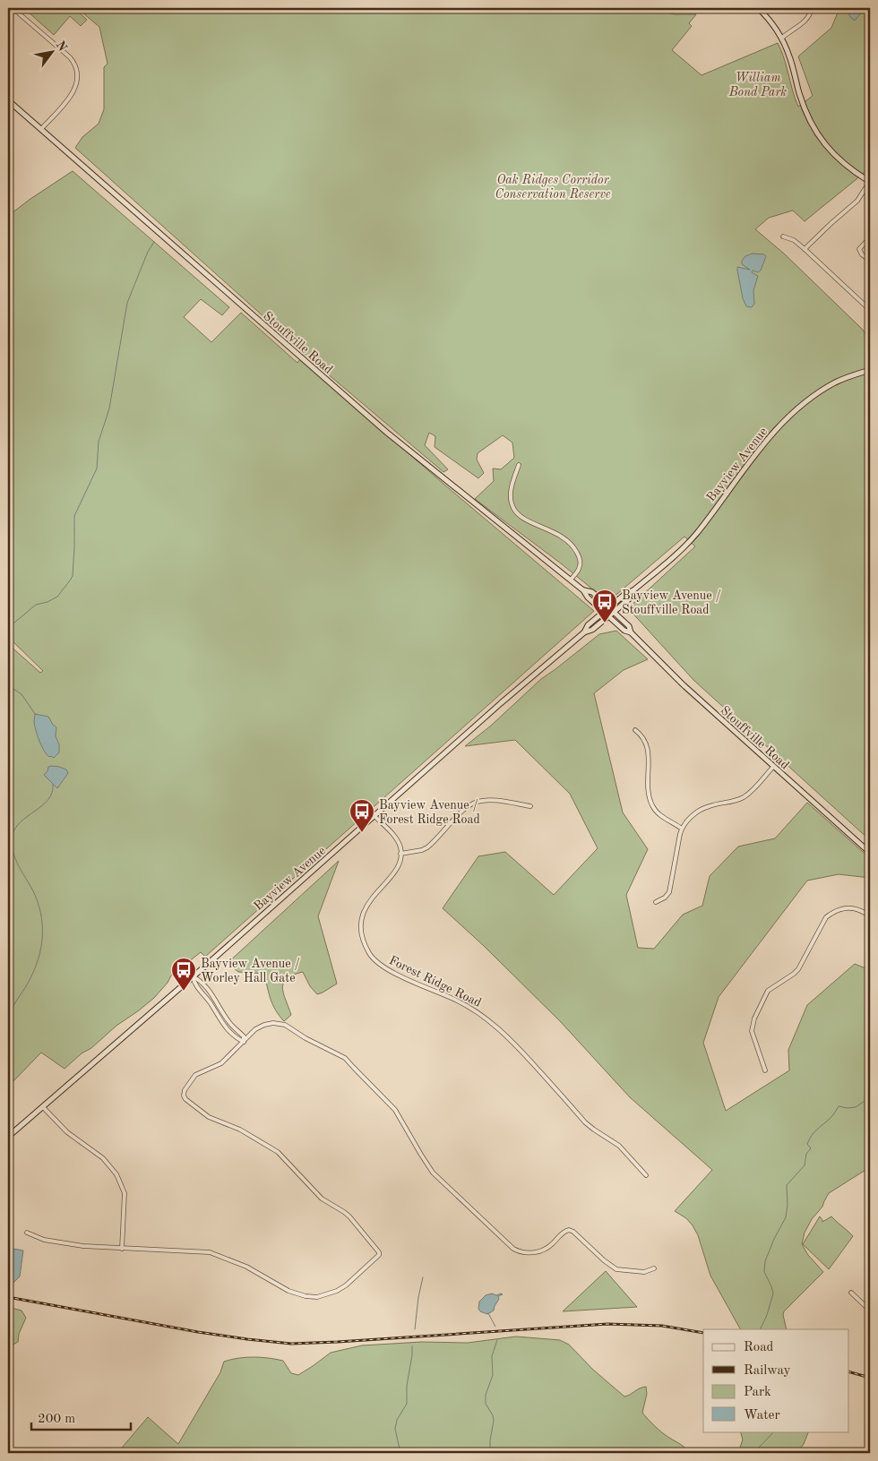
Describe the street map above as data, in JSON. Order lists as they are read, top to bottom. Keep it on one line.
{"streets":{"main road":["Stouffville Road","Bayview Avenue"],"street":["Forest Ridge Road"]},"crossings":[["Stouffville Road","Bayview Avenue"]],"parks":["William Bond Park","Oak Ridges Corridor Conservation Reserve"],"places":{"bus stop":["Bayview Avenue / Stouffville Road","Bayview Avenue / Forest Ridge Road","Bayview Avenue / Worley Hall Gate"]},"legend":["Road","Railway","Park","Water"],"scale_bar":"200 m","north":"top right"}
